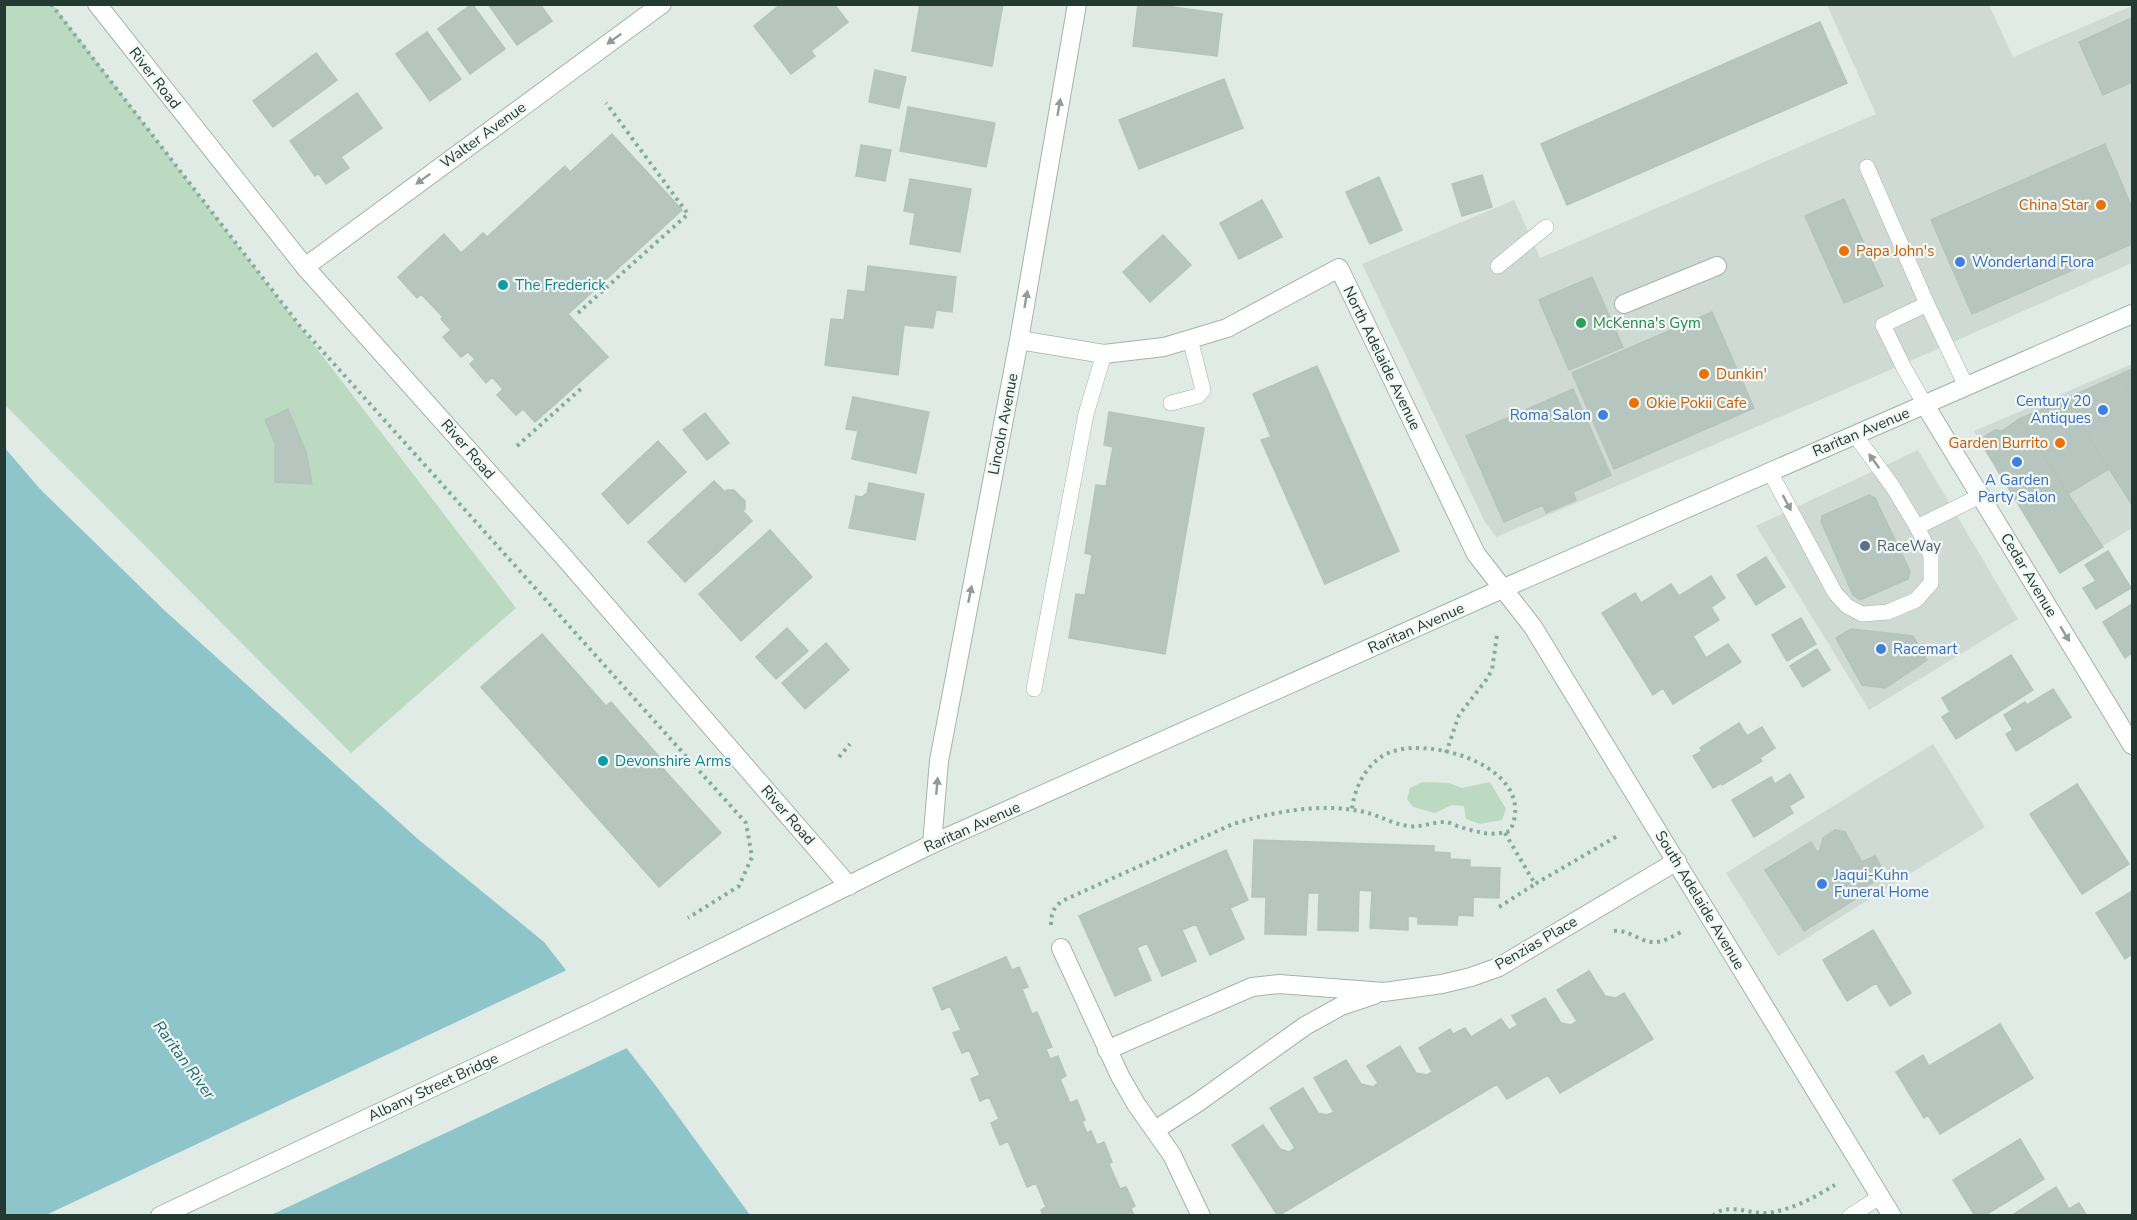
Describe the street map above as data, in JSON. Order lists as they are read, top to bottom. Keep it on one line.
{"streets":{"street":["River Road","Walter Avenue","North Adelaide Avenue","Lincoln Avenue","Raritan Avenue","Cedar Avenue","South Adelaide Avenue","Penzias Place","Albany Street Bridge"]},"crossings":[["River Road","Walter Avenue"],["River Road","Raritan Avenue"],["North Adelaide Avenue","Lincoln Avenue"],["North Adelaide Avenue","Raritan Avenue"],["North Adelaide Avenue","South Adelaide Avenue"],["Lincoln Avenue","Raritan Avenue"],["Raritan Avenue","Cedar Avenue"],["Raritan Avenue","South Adelaide Avenue"],["Raritan Avenue","Albany Street Bridge"],["South Adelaide Avenue","Penzias Place"]],"one_way":["Walter Avenue","Lincoln Avenue","Cedar Avenue"],"water":["Raritan River"],"places":["China Star","Papa John's","Wonderland Flora","The Frederick","McKenna's Gym","Dunkin'","Okie Pokii Cafe","Century 20 Antiques","Roma Salon","Garden Burrito","A Garden Party Salon","RaceWay","Racemart","Devonshire Arms","Jaqui-Kuhn Funeral Home"]}
